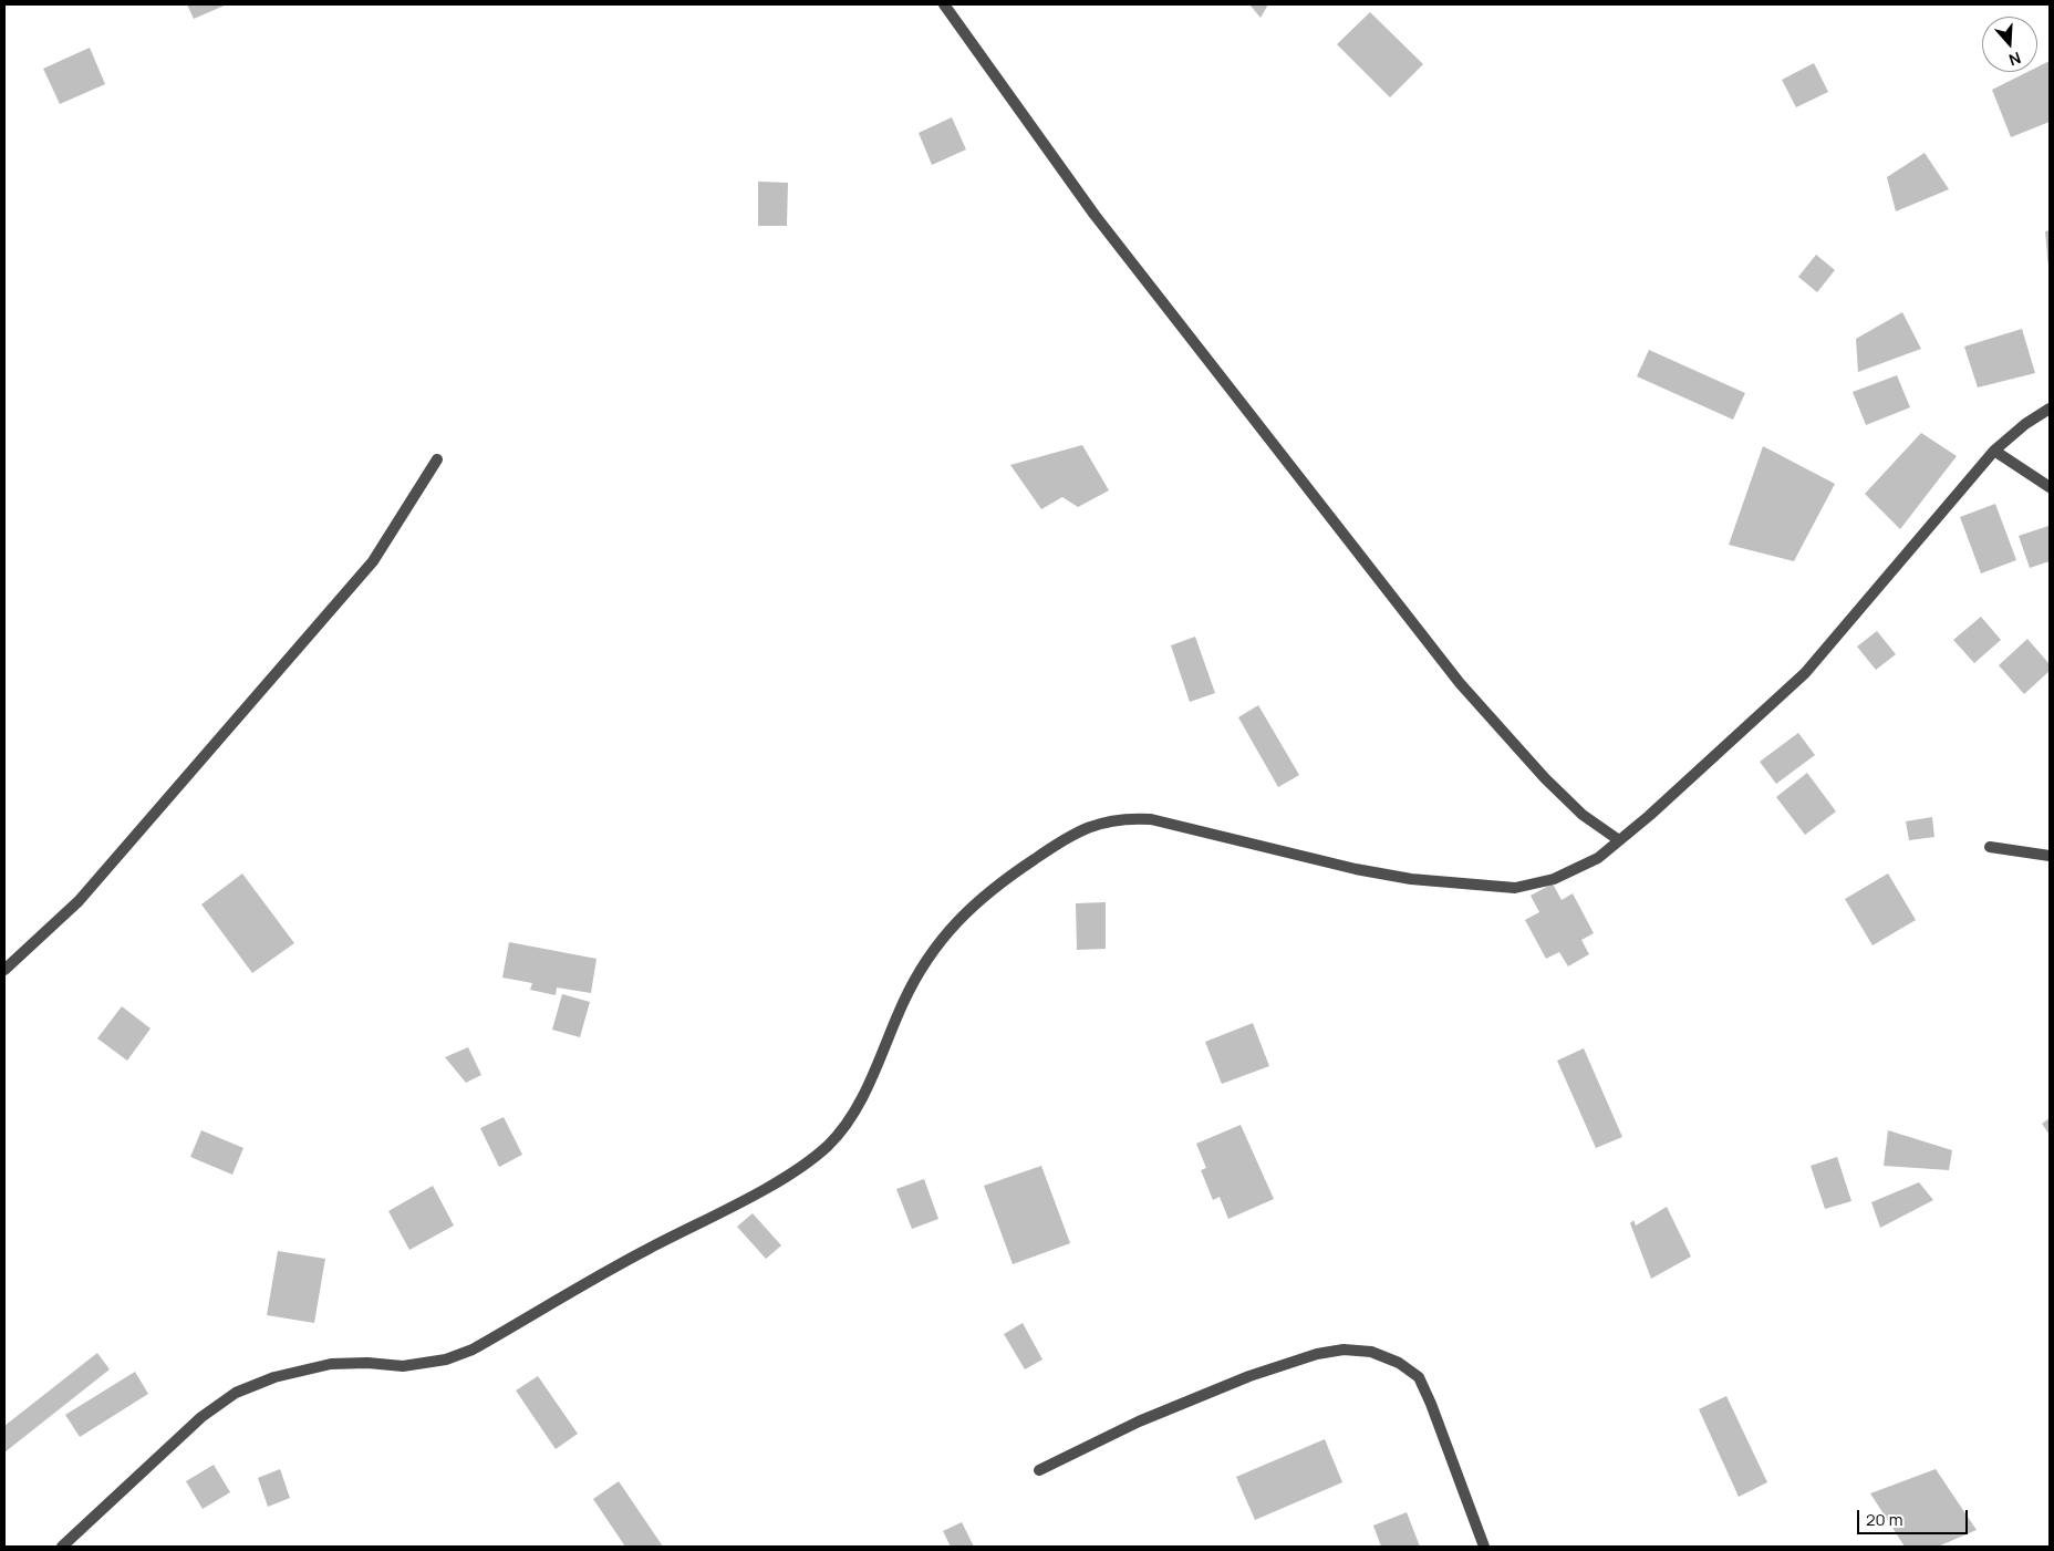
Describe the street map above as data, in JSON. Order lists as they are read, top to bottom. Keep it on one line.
{"scale_bar":"20 m","north":"bottom"}
